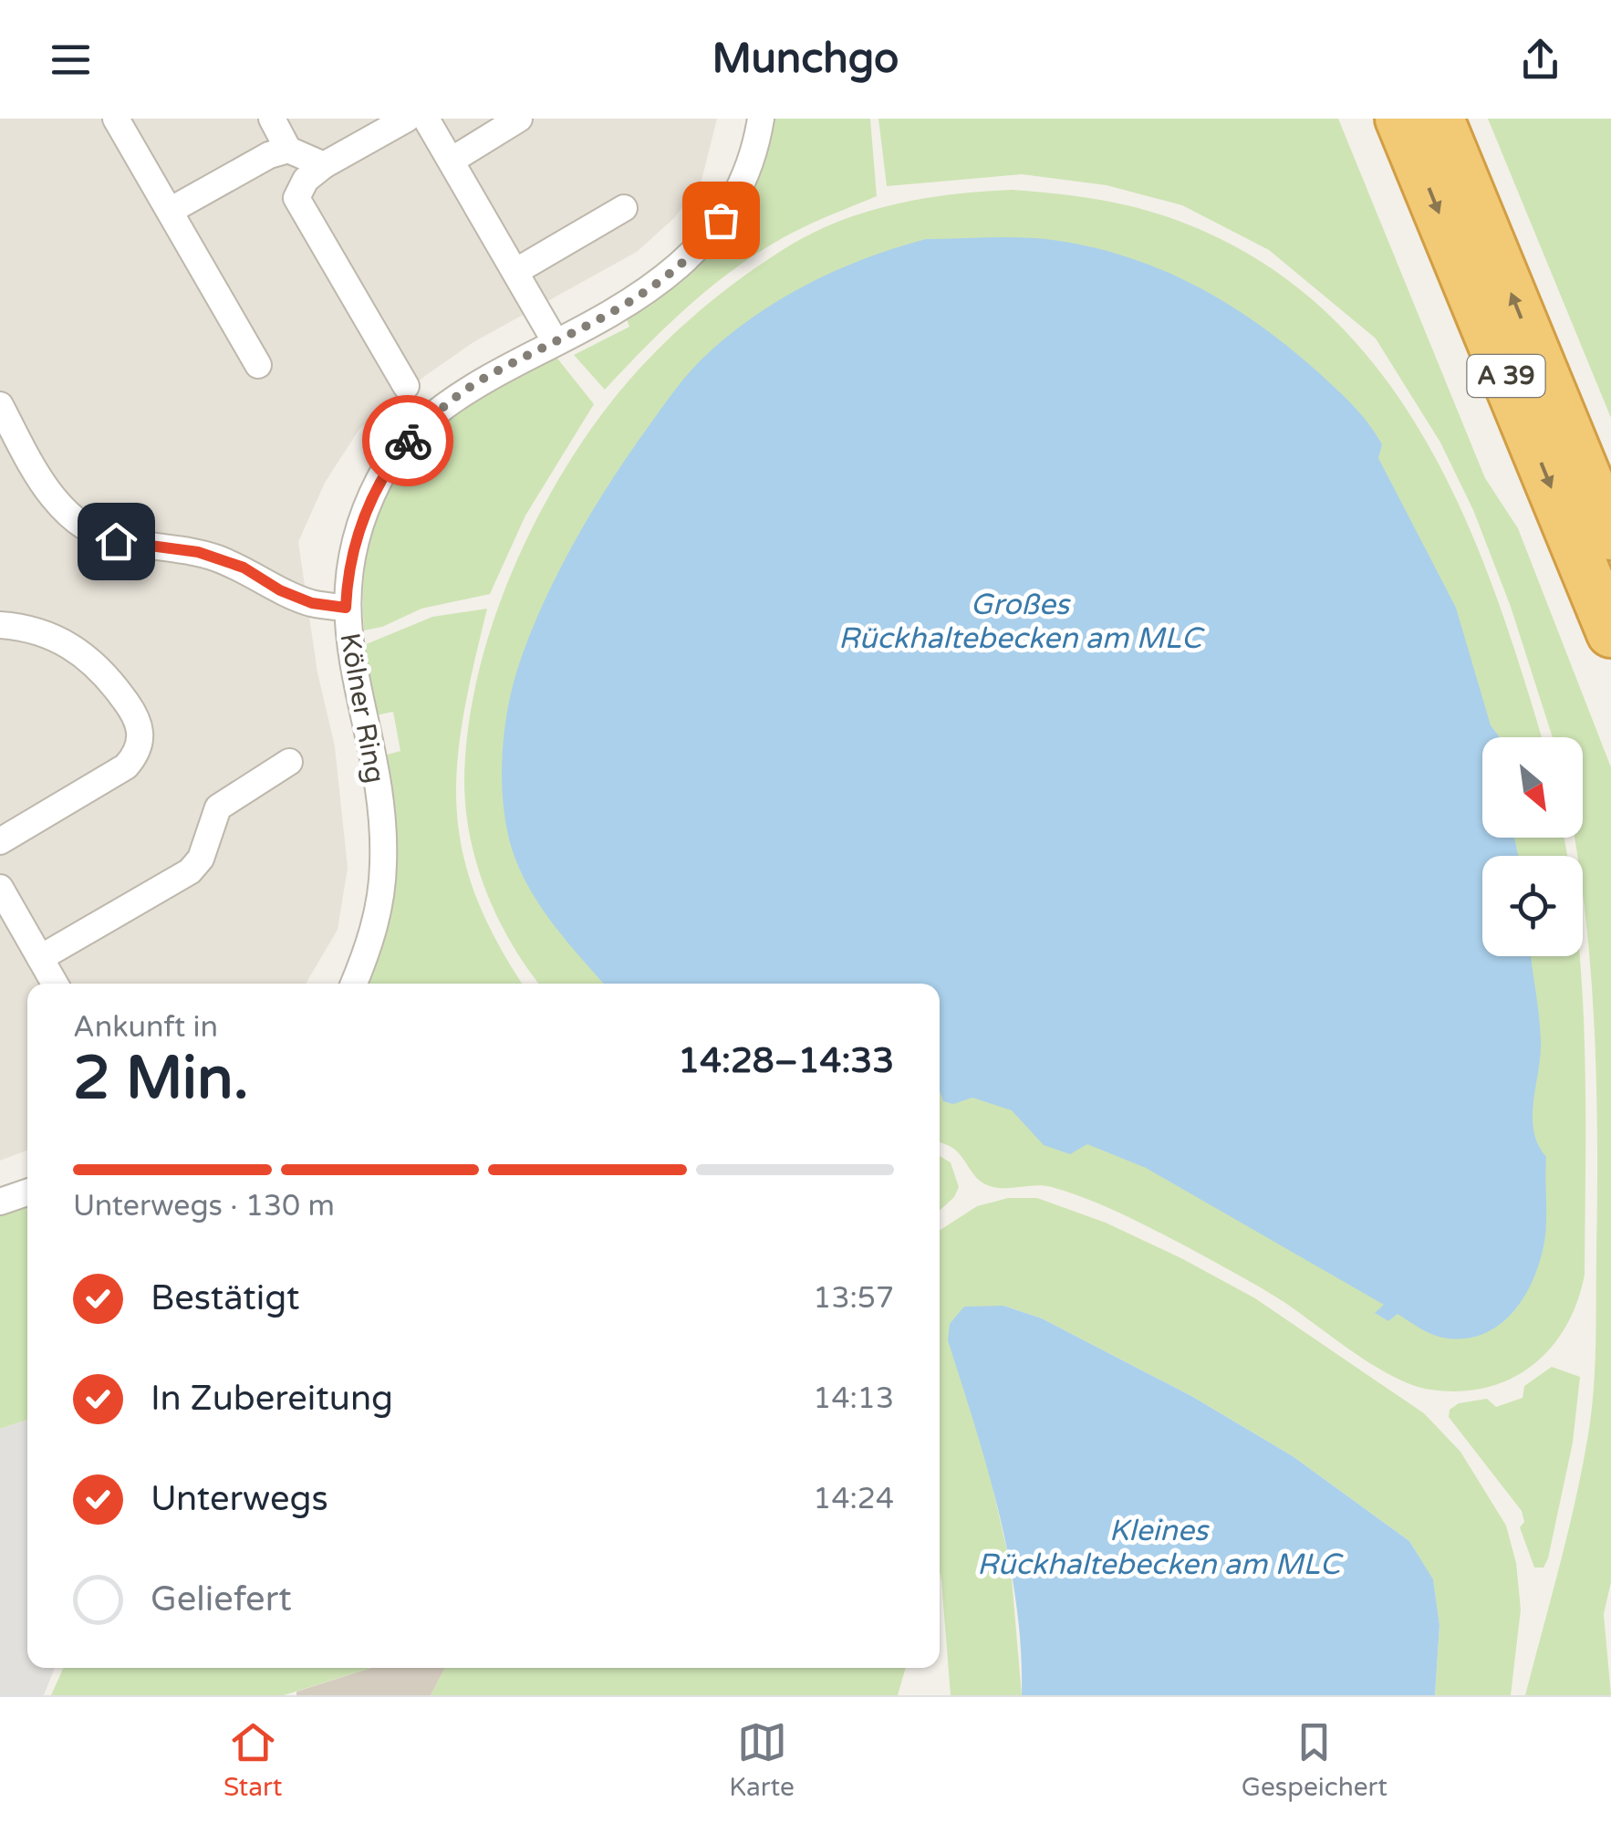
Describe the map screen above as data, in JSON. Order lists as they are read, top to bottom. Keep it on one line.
{"streets":{"highway":["A 39"],"street":["Kölner Ring"]},"water":["Großes Rückhaltebecken am MLC","Kleines Rückhaltebecken am MLC"],"north":"bottom right","page":{"header":"Munchgo","heading":["2 Min.","Ankunft in","14:28–14:33"],"bar":"Unterwegs · 130 m","list":[["Bestätigt","13:57"],["In Zubereitung","14:13"],["Unterwegs","14:24"],"Geliefert"],"tabs":["Start","Karte","Gespeichert"]}}
